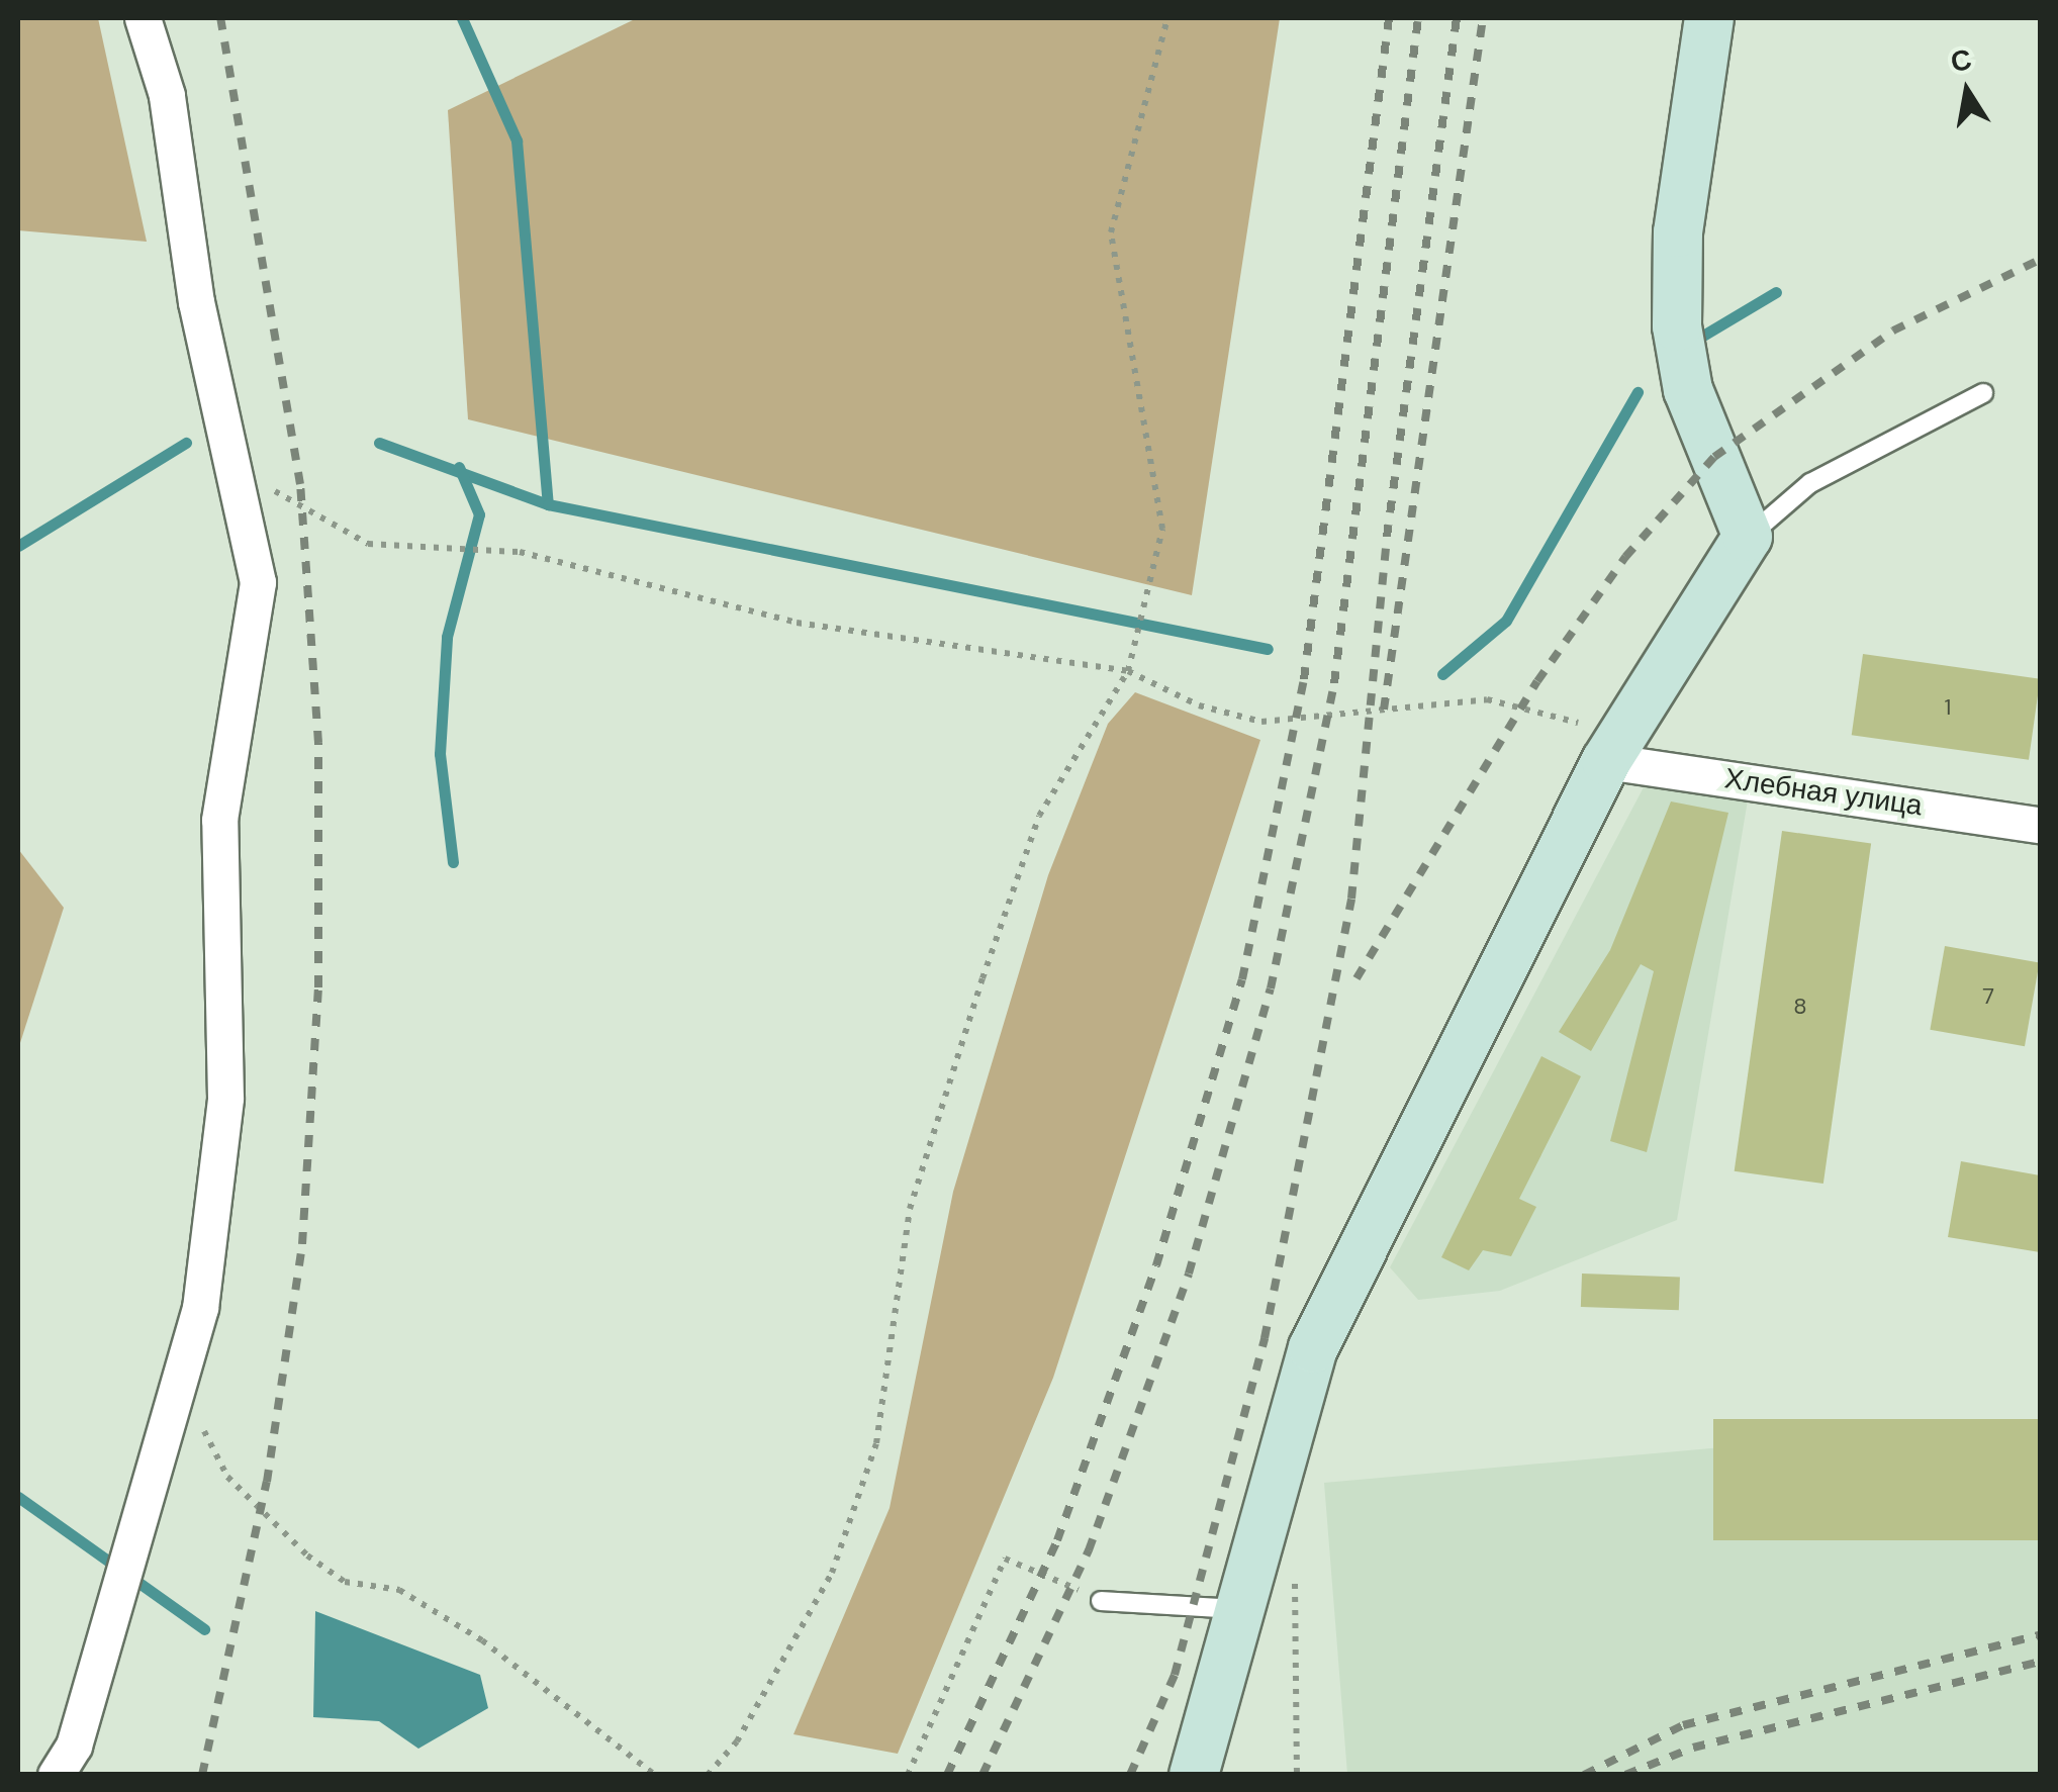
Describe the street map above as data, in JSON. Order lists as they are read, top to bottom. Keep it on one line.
{"streets":{"street":["Хлебная улица"]},"house_numbers":["1","7","8"],"north":"top"}
